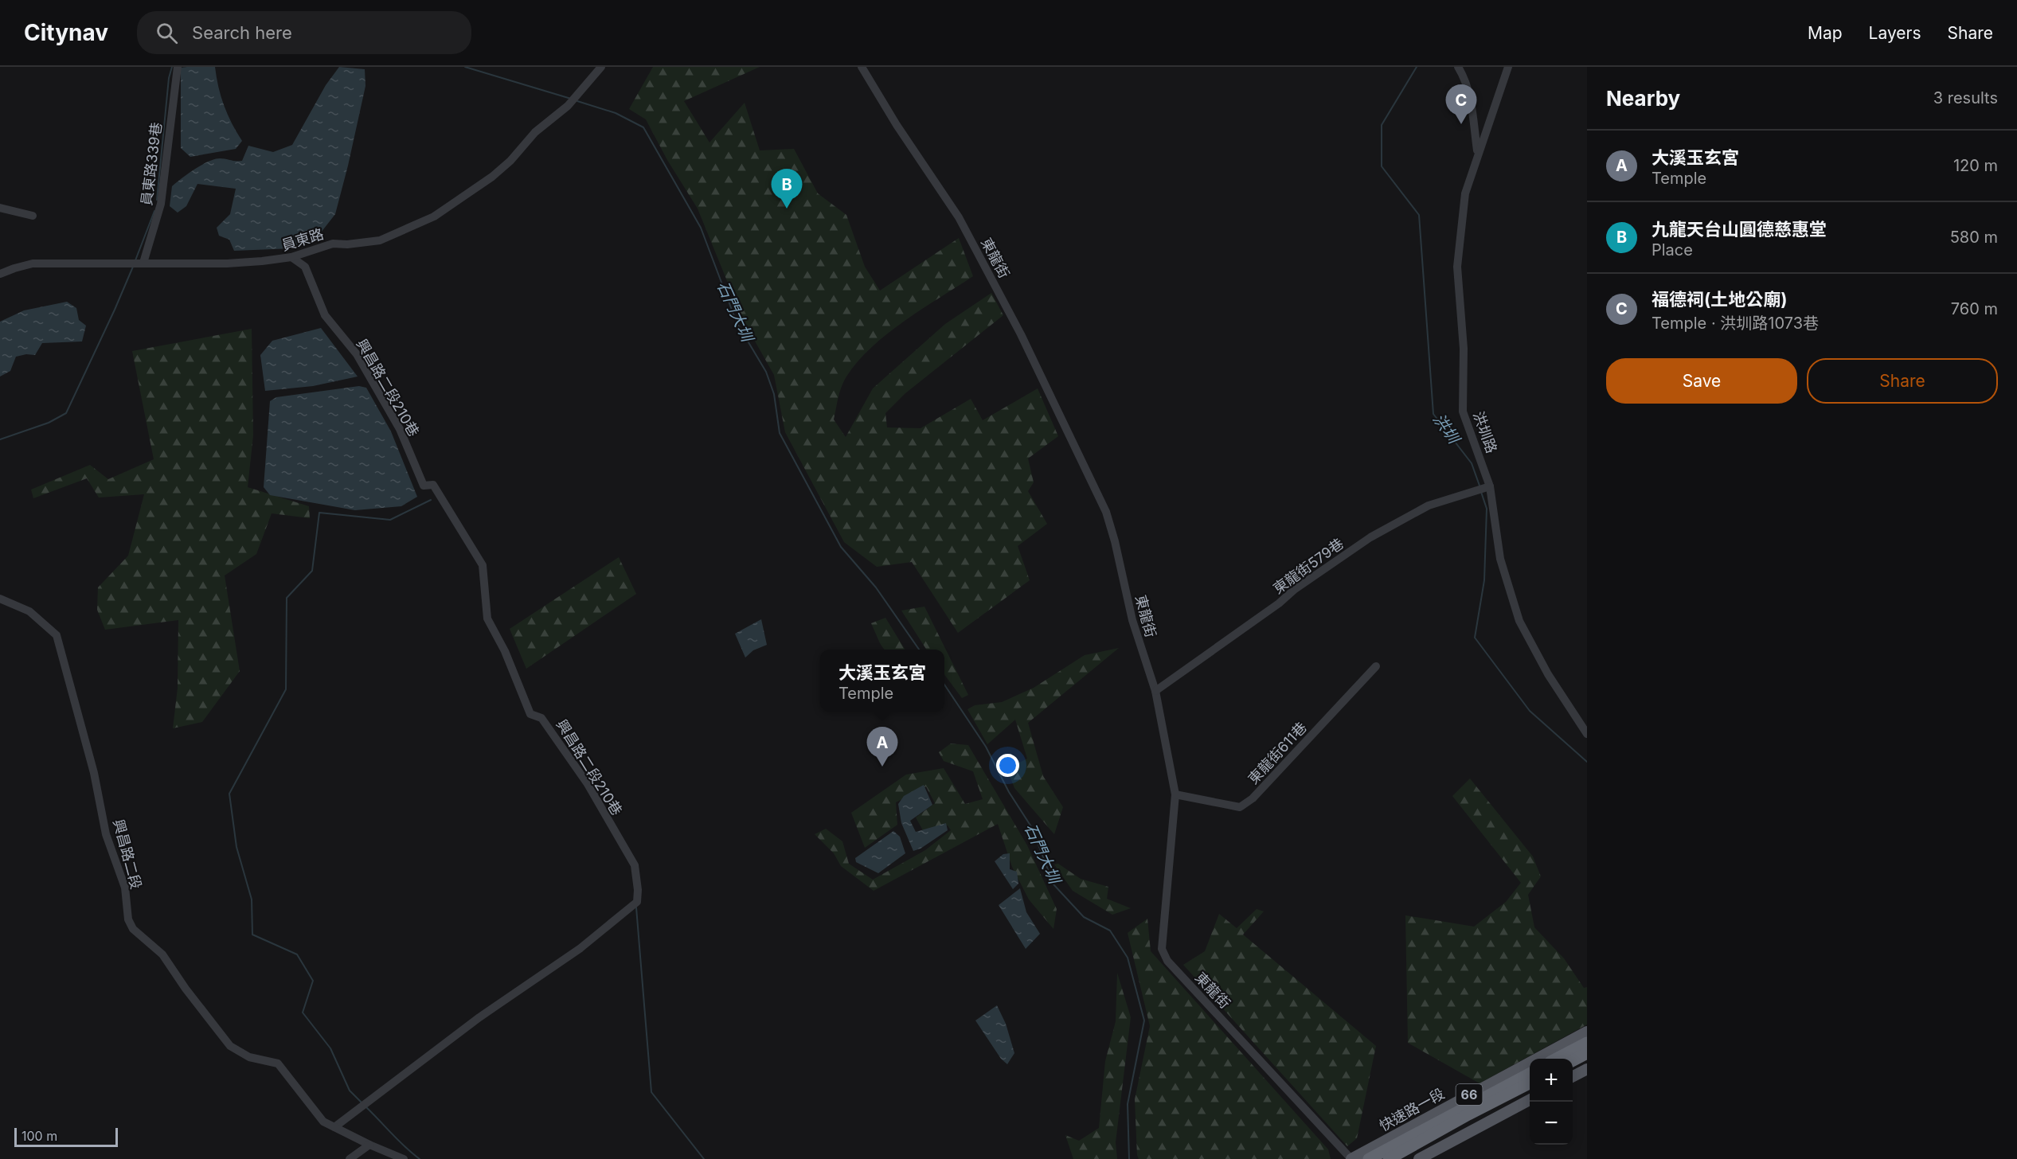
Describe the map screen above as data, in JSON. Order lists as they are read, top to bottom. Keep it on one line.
{"streets":{"highway":["66"],"main road":["快速路一段"],"street":["員東路339巷","員東路","東龍街","興昌路二段210巷","洪圳路","東龍街579巷","東龍街611巷","興昌路二段"]},"crossings":[["員東路339巷","員東路"],["員東路","興昌路二段210巷"],["東龍街","東龍街579巷"],["東龍街","東龍街611巷"],["東龍街","快速路一段"],["興昌路二段210巷","興昌路二段"],["洪圳路","東龍街579巷"]],"water":["石門大圳","洪圳"],"scale_bar":"100 m","page":{"header":"Citynav","search":"Search here","nav":["Map","Layers","Share"],"heading":["Nearby","3 results"],"pins":["C","B","A"],"list":[{"mark":"A","name":"大溪玉玄宮","note":"Temple","value":"120 m"},{"mark":"B","name":"九龍天台山圓德慈惠堂","note":"Place","value":"580 m"},{"mark":"C","name":"福德祠(土地公廟)","note":"Temple · 洪圳路1073巷","value":"760 m"}],"buttons":["Save","Share"],"popup":["大溪玉玄宮","Temple"],"map_buttons":["+","−"],"scale":"100 m"}}
